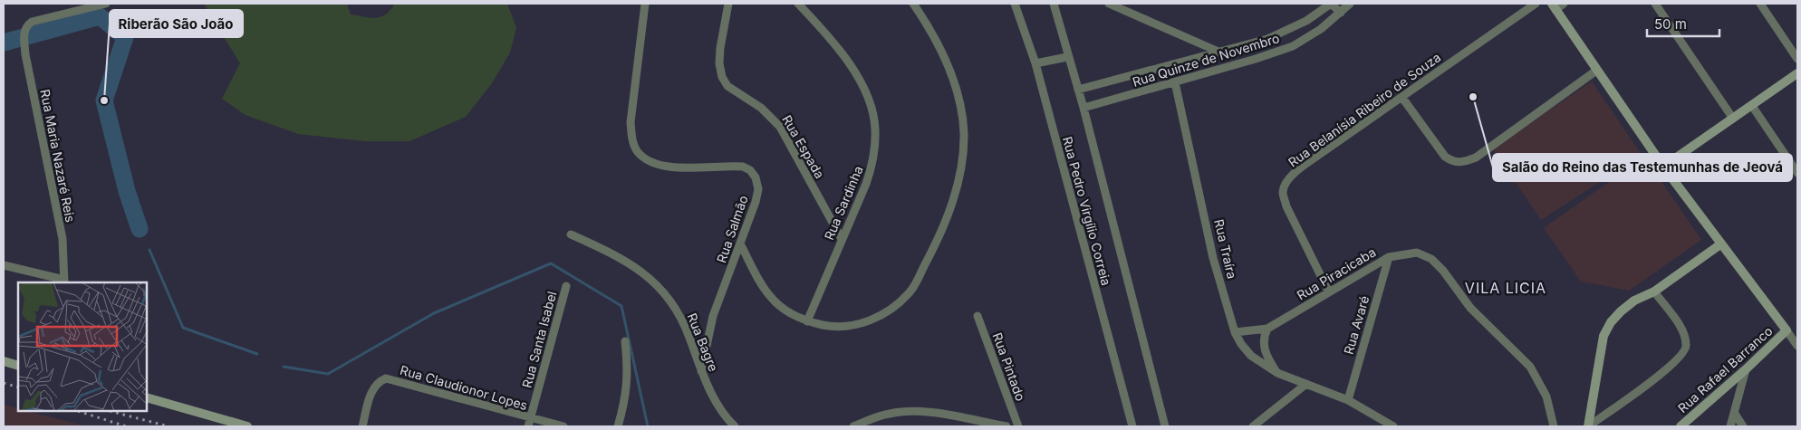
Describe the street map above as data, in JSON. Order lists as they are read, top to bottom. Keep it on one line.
{"streets":{"street":["Rua Quinze de Novembro","Rua Belanísia Ribeiro de Souza","Rua Espada","Rua Maria Nazaré Reis","Rua Sardinha","Rua Pedro Virgílio Correia","Rua Salmão","Rua Traíra","Rua Piracicaba","Rua Avaré","Rua Santa Isabel","Rua Bagre","Rua Pintado","Rua Rafael Barranco","Rua Claudionor Lopes"]},"crossings":[["Rua Quinze de Novembro","Rua Pedro Virgílio Correia"],["Rua Quinze de Novembro","Rua Traíra"],["Rua Belanísia Ribeiro de Souza","Rua Piracicaba"],["Rua Espada","Rua Sardinha"],["Rua Salmão","Rua Bagre"],["Rua Traíra","Rua Piracicaba"],["Rua Traíra","Rua Avaré"],["Rua Piracicaba","Rua Avaré"],["Rua Santa Isabel","Rua Claudionor Lopes"]],"districts":["VILA LICIA"],"places":["Salão do Reino das Testemunhas de Jeová","Riberão São João"],"scale_bar":"50 m"}
